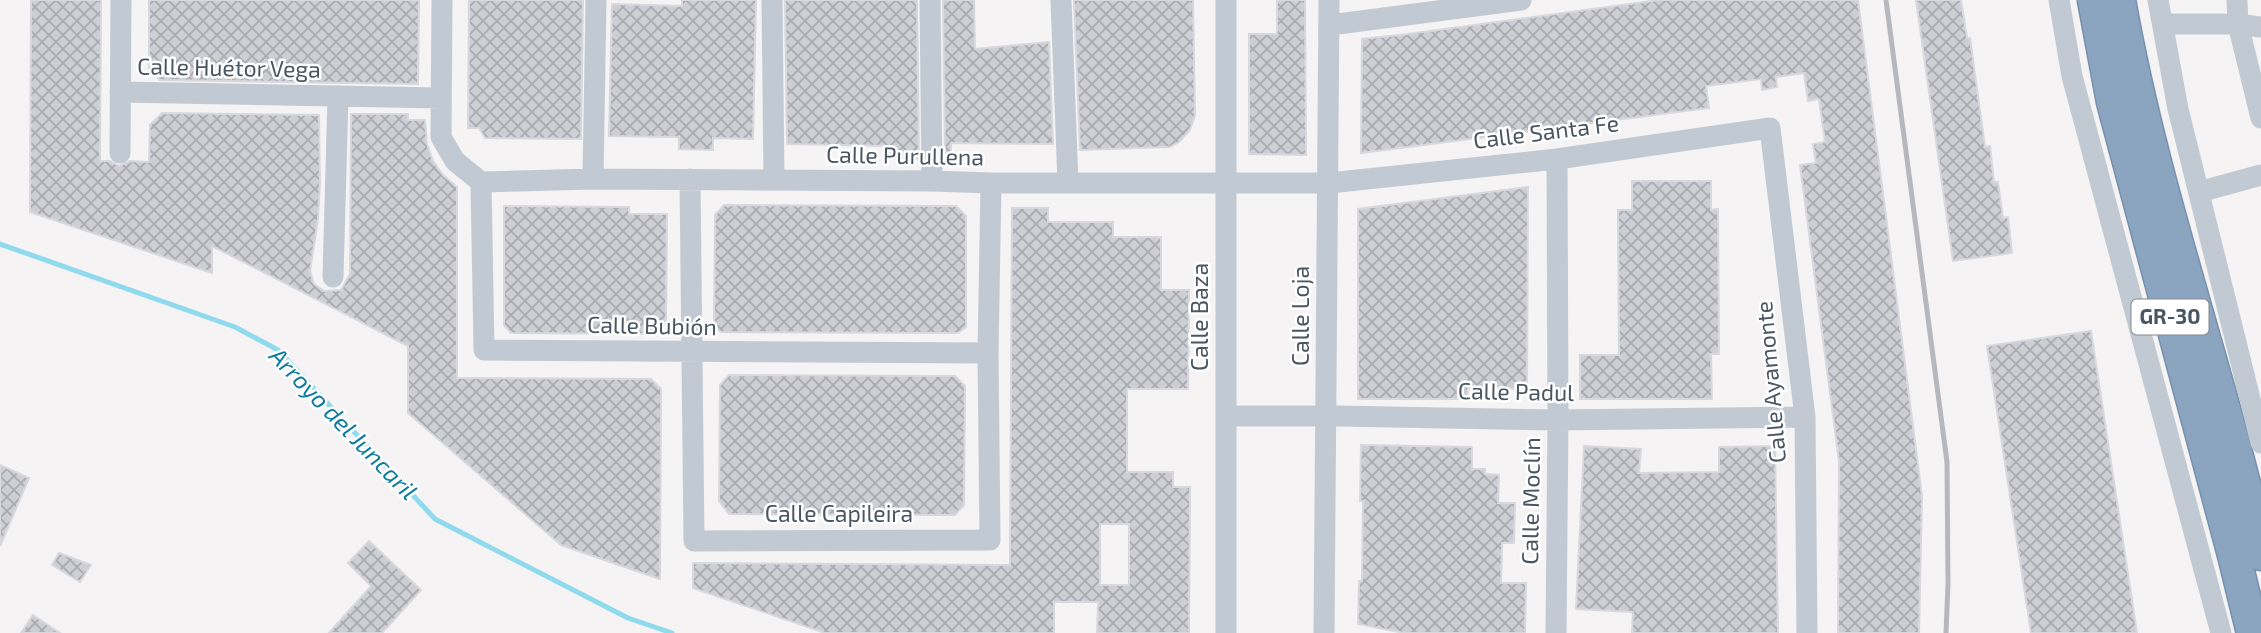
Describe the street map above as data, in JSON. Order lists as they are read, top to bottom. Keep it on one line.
{"streets":{"highway":["GR-30"],"street":["Calle Huétor Vega","Calle Santa Fe","Calle Purullena","Calle Loja","Calle Baza","Calle Bubión","Calle Ayamonte","Calle Padul","Calle Moclín","Calle Capileira"]},"crossings":[["Calle Santa Fe","Calle Purullena"],["Calle Santa Fe","Calle Loja"],["Calle Santa Fe","Calle Ayamonte"],["Calle Santa Fe","Calle Moclín"],["Calle Purullena","Calle Loja"],["Calle Purullena","Calle Baza"],["Calle Purullena","Calle Bubión"],["Calle Purullena","Calle Capileira"],["Calle Loja","Calle Padul"],["Calle Baza","Calle Padul"],["Calle Bubión","Calle Capileira"],["Calle Ayamonte","Calle Padul"],["Calle Padul","Calle Moclín"]],"water":["Arroyo del Juncaril"]}
